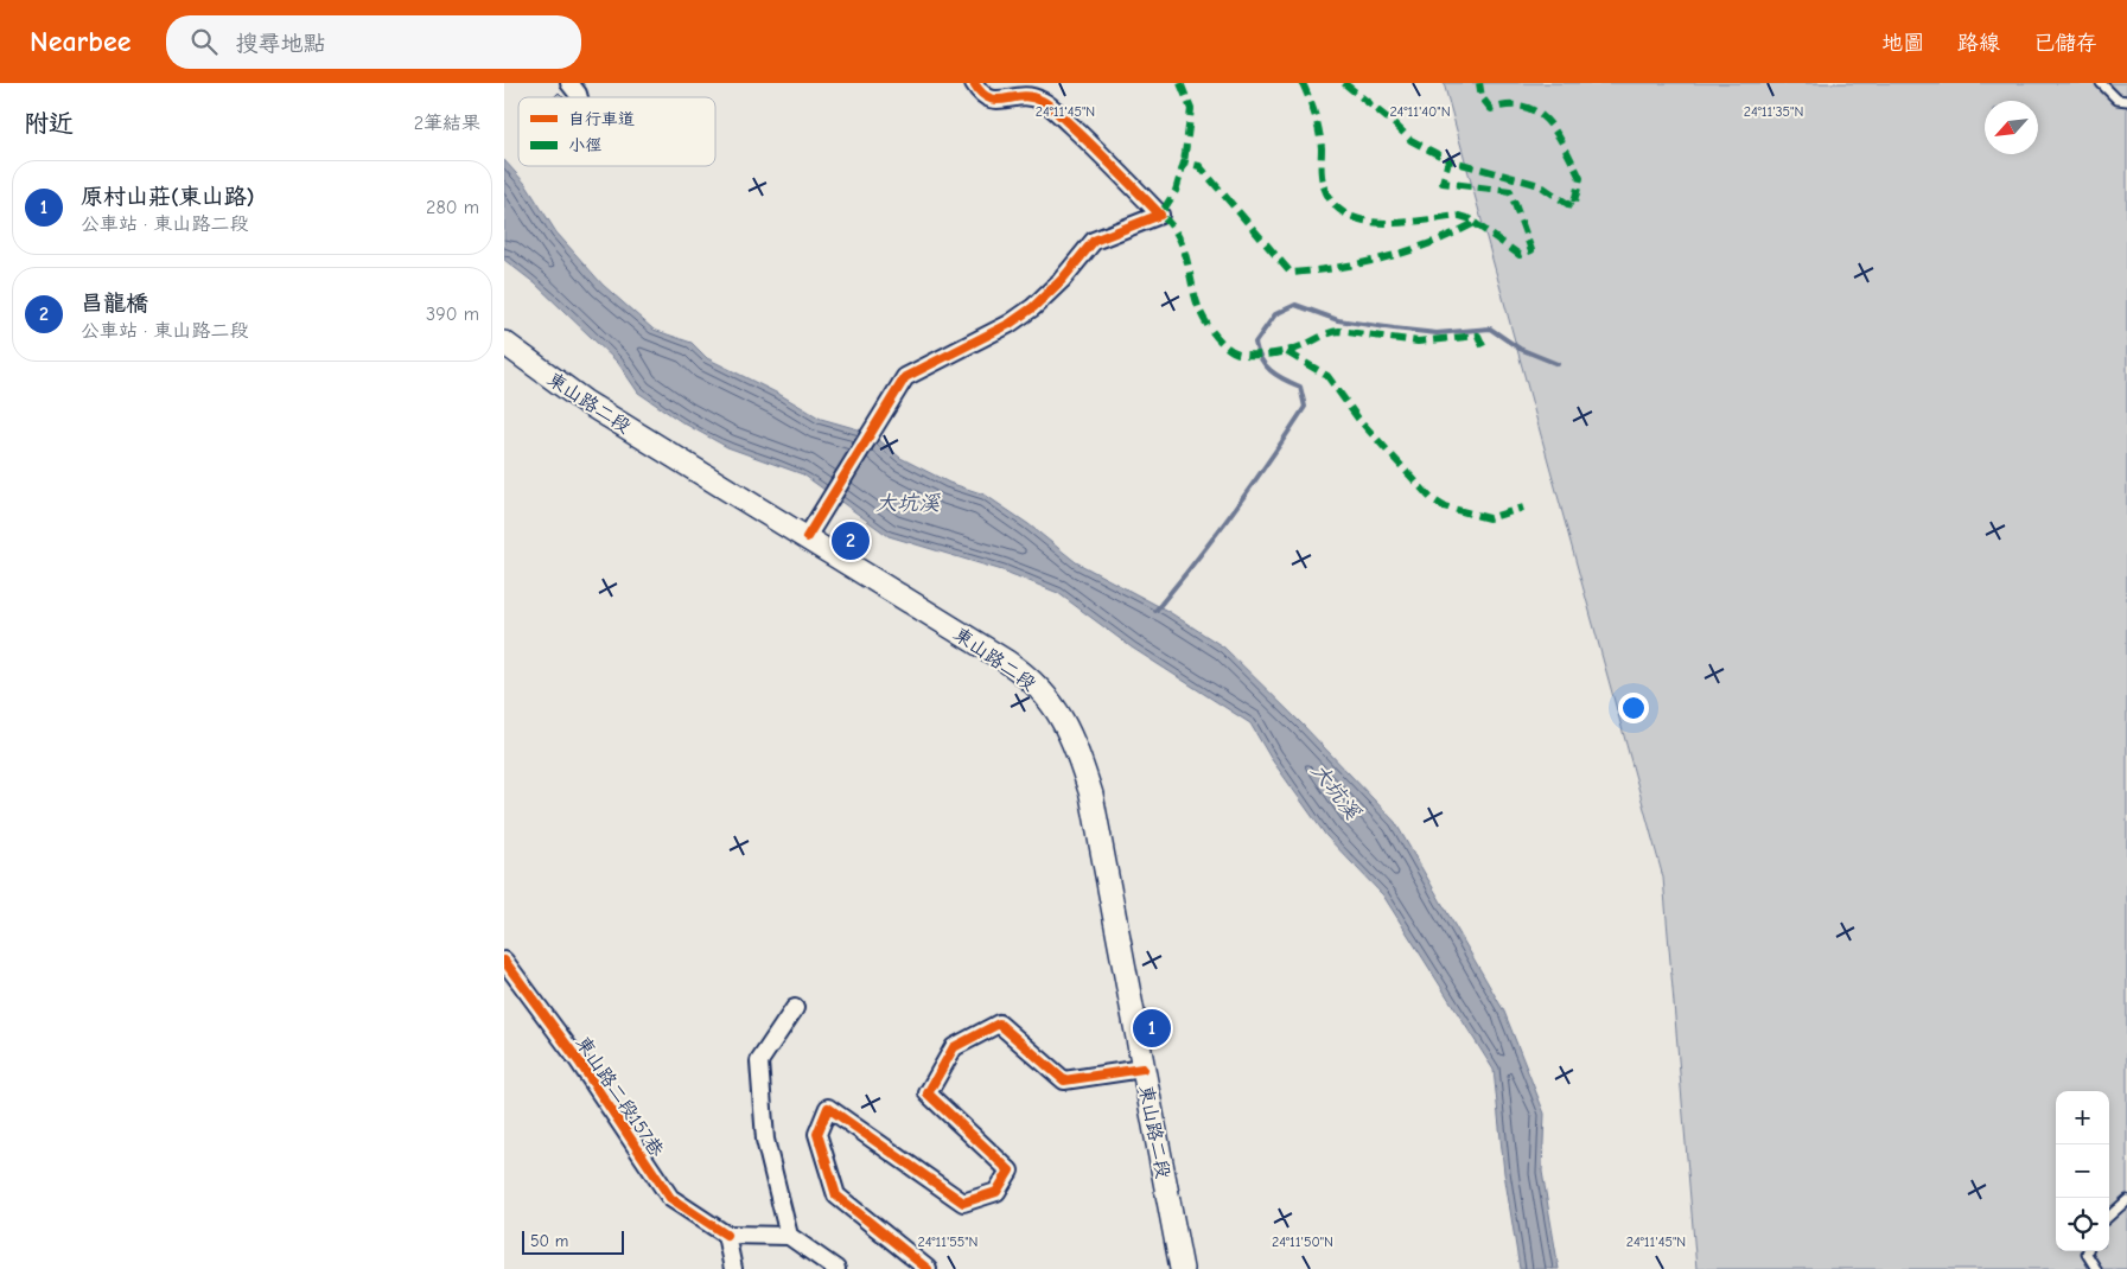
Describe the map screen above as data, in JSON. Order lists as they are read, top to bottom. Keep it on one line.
{"streets":{"main road":["東山路二段"],"street":["東山路二段157巷"]},"water":["大坑溪"],"legend":["自行車道","小徑"],"scale_bar":"50 m","north":"bottom left","page":{"header":"Nearbee","search":"搜尋地點","nav":["地圖","路線","已儲存"],"heading":["附近","2筆結果"],"list":[{"mark":"1","name":"原村山莊(東山路)","note":"公車站 · 東山路二段","value":"280 m"},{"mark":"2","name":"昌龍橋","note":"公車站 · 東山路二段","value":"390 m"}],"pins":["2","1"],"map_buttons":["+","−"],"scale":"50 m"},"coordinates":["24°11'45\"N","24°11'40\"N","24°11'35\"N","24°11'55\"N","24°11'50\"N"]}
